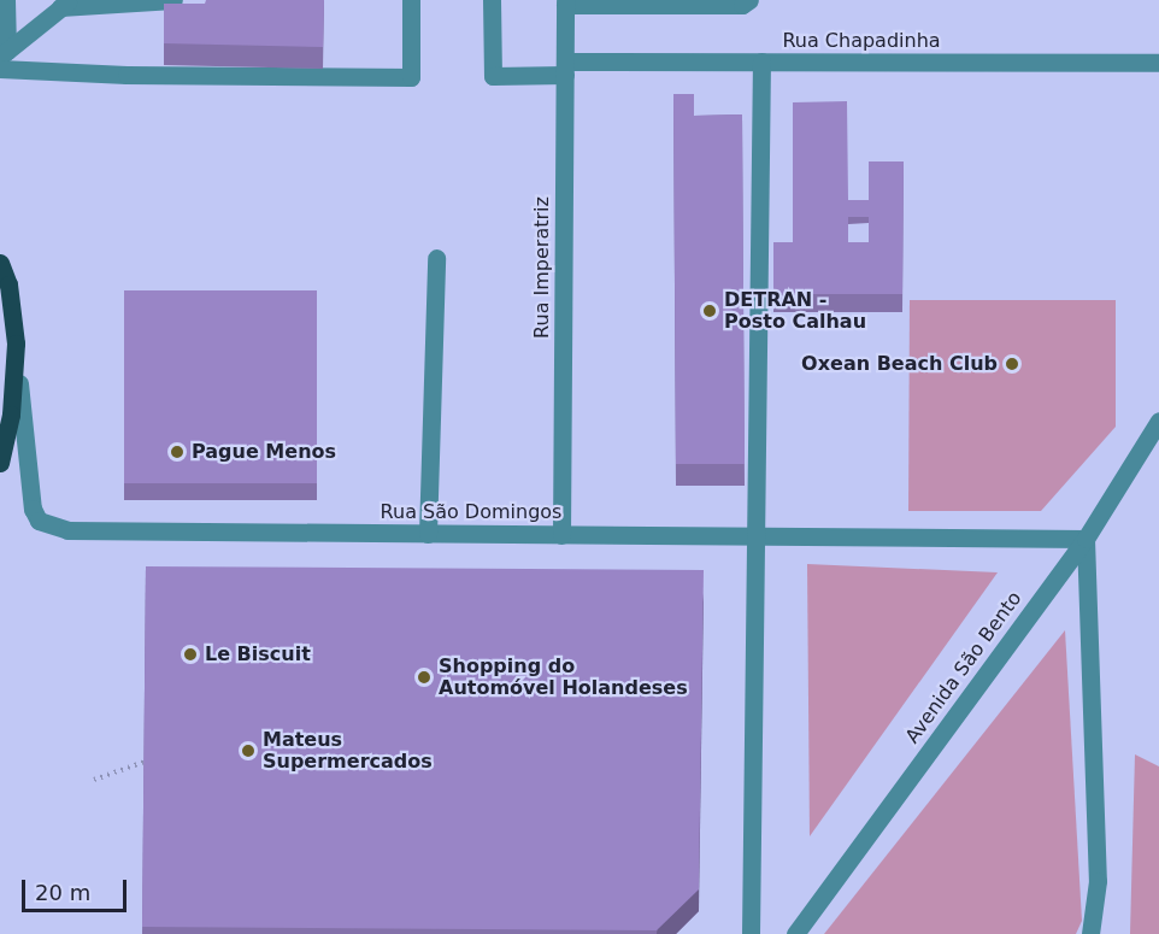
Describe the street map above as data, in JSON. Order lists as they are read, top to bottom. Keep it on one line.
{"streets":{"street":["Rua Chapadinha","Rua Imperatriz","Rua São Domingos","Avenida São Bento"]},"crossings":[["Rua Chapadinha","Rua Imperatriz"],["Rua Imperatriz","Rua São Domingos"],["Rua São Domingos","Avenida São Bento"]],"places":["DETRAN - Posto Calhau","Oxean Beach Club","Pague Menos","Le Biscuit","Shopping do Automóvel Holandeses","Mateus Supermercados"],"scale_bar":"20 m"}
